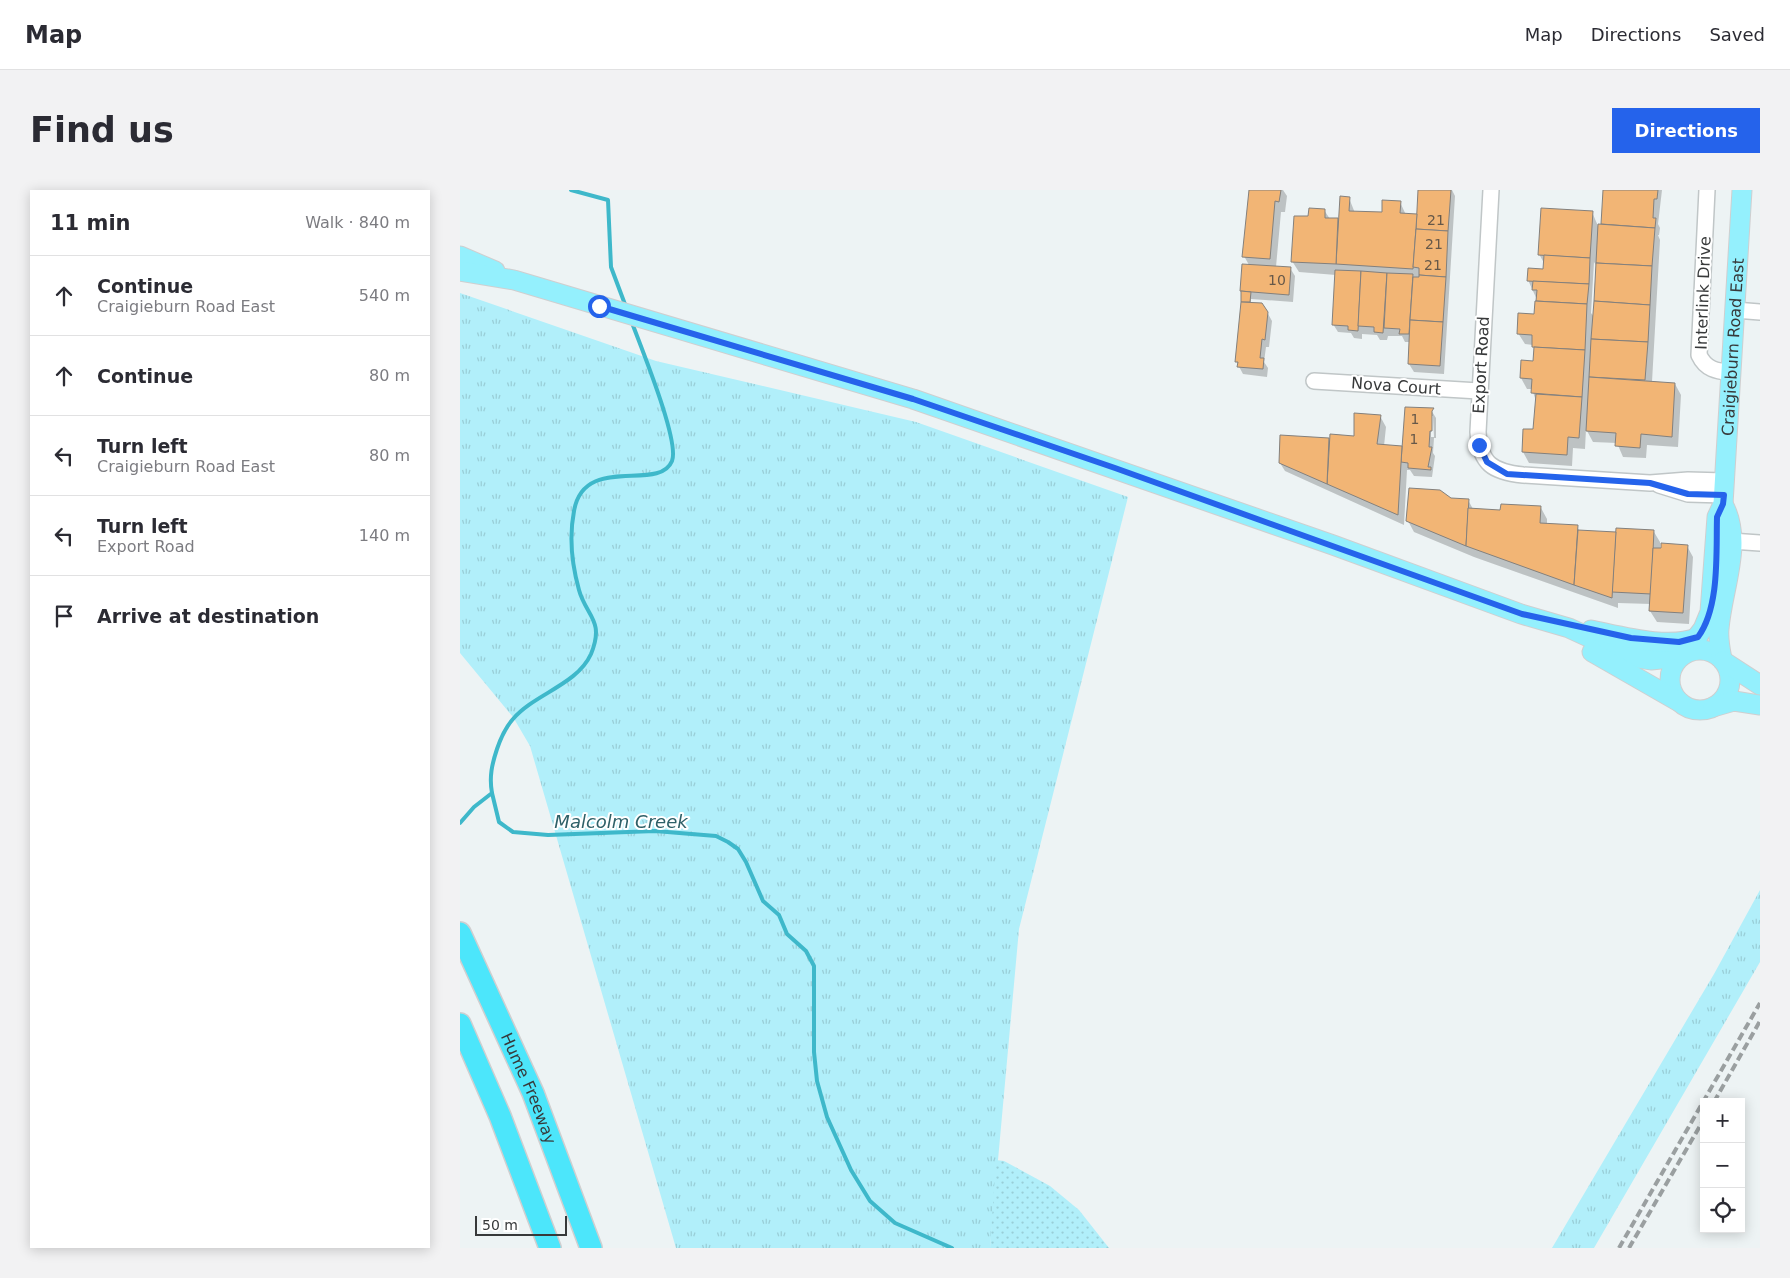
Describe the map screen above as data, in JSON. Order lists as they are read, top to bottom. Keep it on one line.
{"streets":{"highway":["Hume Freeway"],"main road":["Craigieburn Road East"],"street":["Interlink Drive","Export Road","Nova Court"]},"crossings":[["Interlink Drive","Craigieburn Road East"],["Craigieburn Road East","Export Road"],["Export Road","Nova Court"]],"water":["Malcolm Creek"],"house_numbers":["21","21","21","10","1","1"],"scale_bar":"50 m","page":{"header":"Map","nav":["Map","Directions","Saved"],"buttons":"Directions","title":"Find us","heading":["11 min","Walk · 840 m"],"list":[["Continue","Craigieburn Road East","540 m"],["Continue","80 m"],["Turn left","Craigieburn Road East","80 m"],["Turn left","Export Road","140 m"],"Arrive at destination"],"map_buttons":["+","−"],"scale":"50 m"}}
